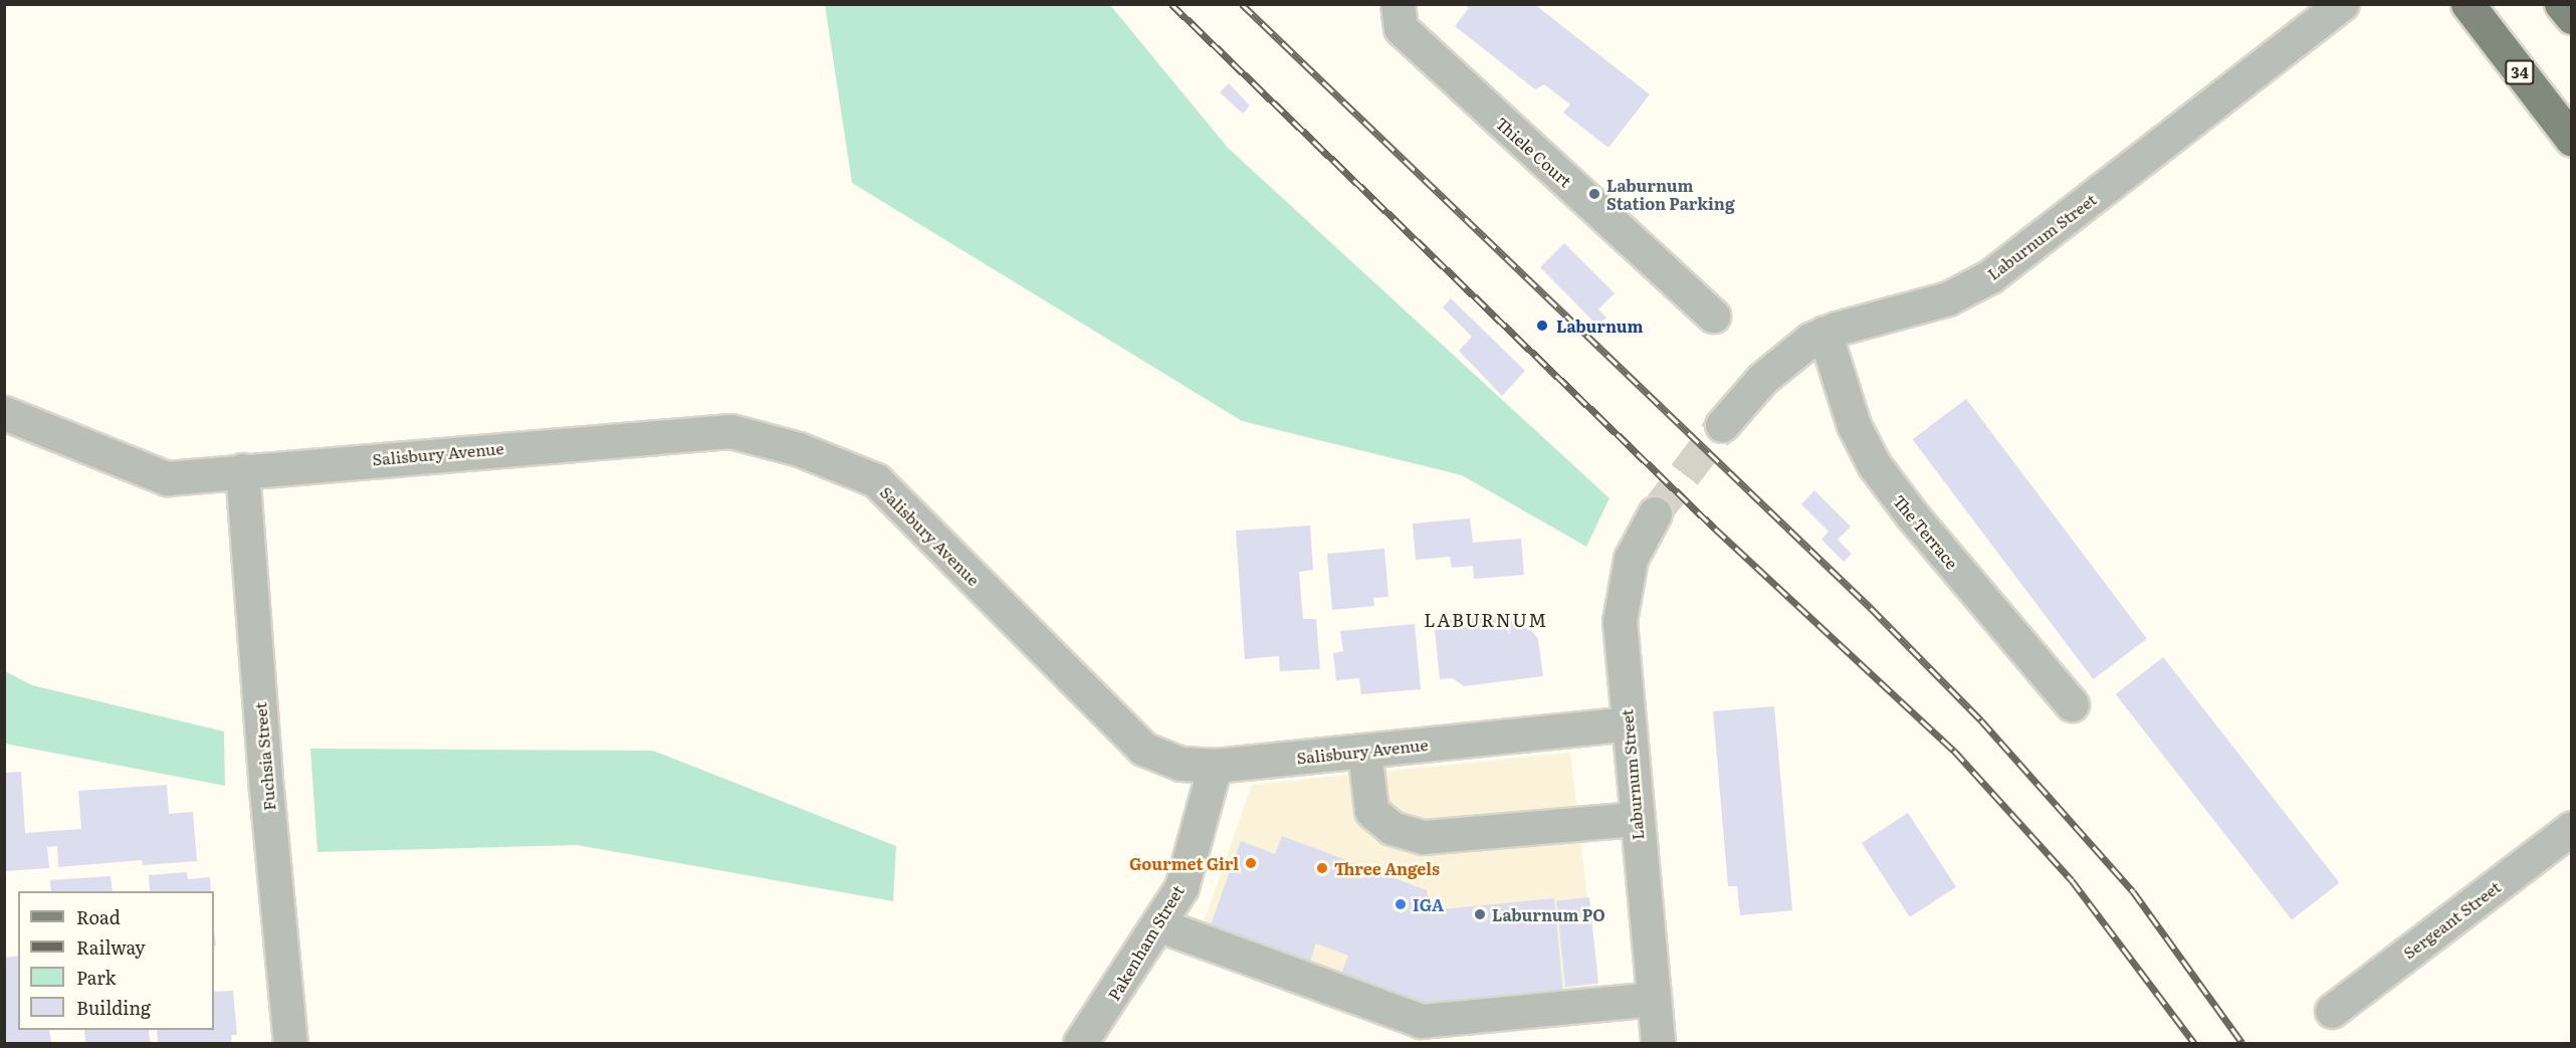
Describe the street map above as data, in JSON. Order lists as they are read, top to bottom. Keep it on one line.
{"streets":{"main road":["34"],"street":["Thiele Court","Laburnum Street","Salisbury Avenue","The Terrace","Fuchsia Street","Sergeant Street","Pakenham Street"]},"crossings":[["Laburnum Street","Salisbury Avenue"],["Laburnum Street","The Terrace"],["Salisbury Avenue","Fuchsia Street"],["Salisbury Avenue","Pakenham Street"]],"districts":["LABURNUM"],"places":["Laburnum Station Parking","Laburnum","Gourmet Girl","Three Angels","IGA","Laburnum PO"],"legend":["Road","Railway","Park","Building"]}
